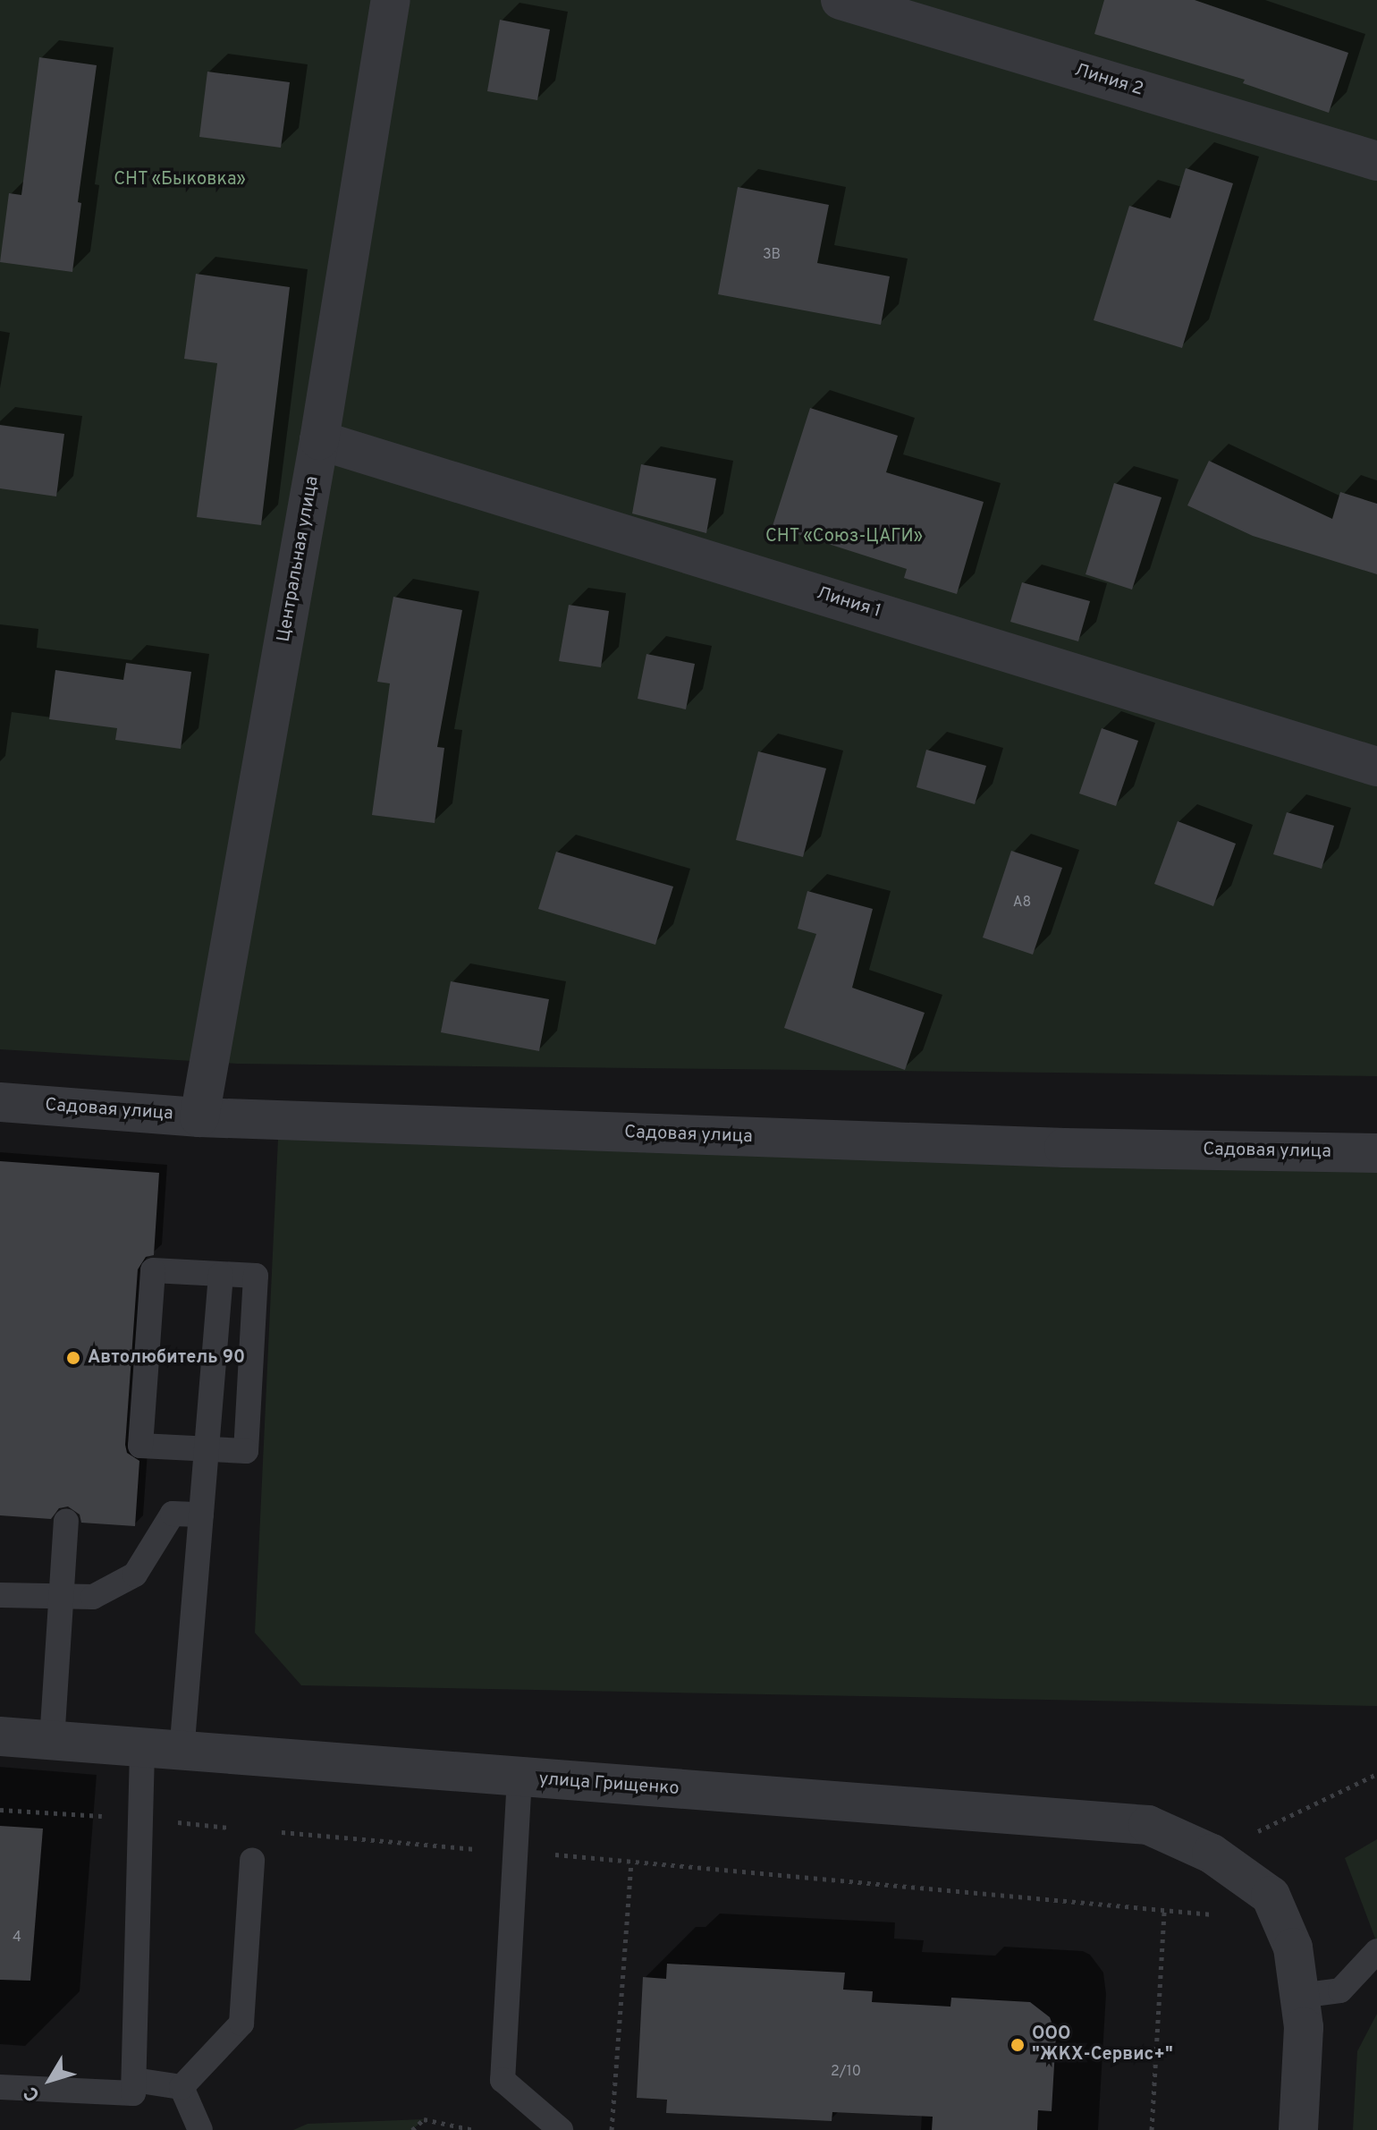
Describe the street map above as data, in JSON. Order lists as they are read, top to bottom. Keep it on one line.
{"streets":{"street":["Линия 2","Центральная улица","Линия 1","Садовая улица","улица Грищенко"]},"crossings":[["Центральная улица","Линия 1"],["Центральная улица","Садовая улица"]],"parks":["СНТ «Быковка»","СНТ «Союз-ЦАГИ»"],"places":["Автолюбитель 90","ООО \"ЖКХ-Сервис+\""],"house_numbers":["3В","А8","4","2/10"],"north":"bottom left"}
